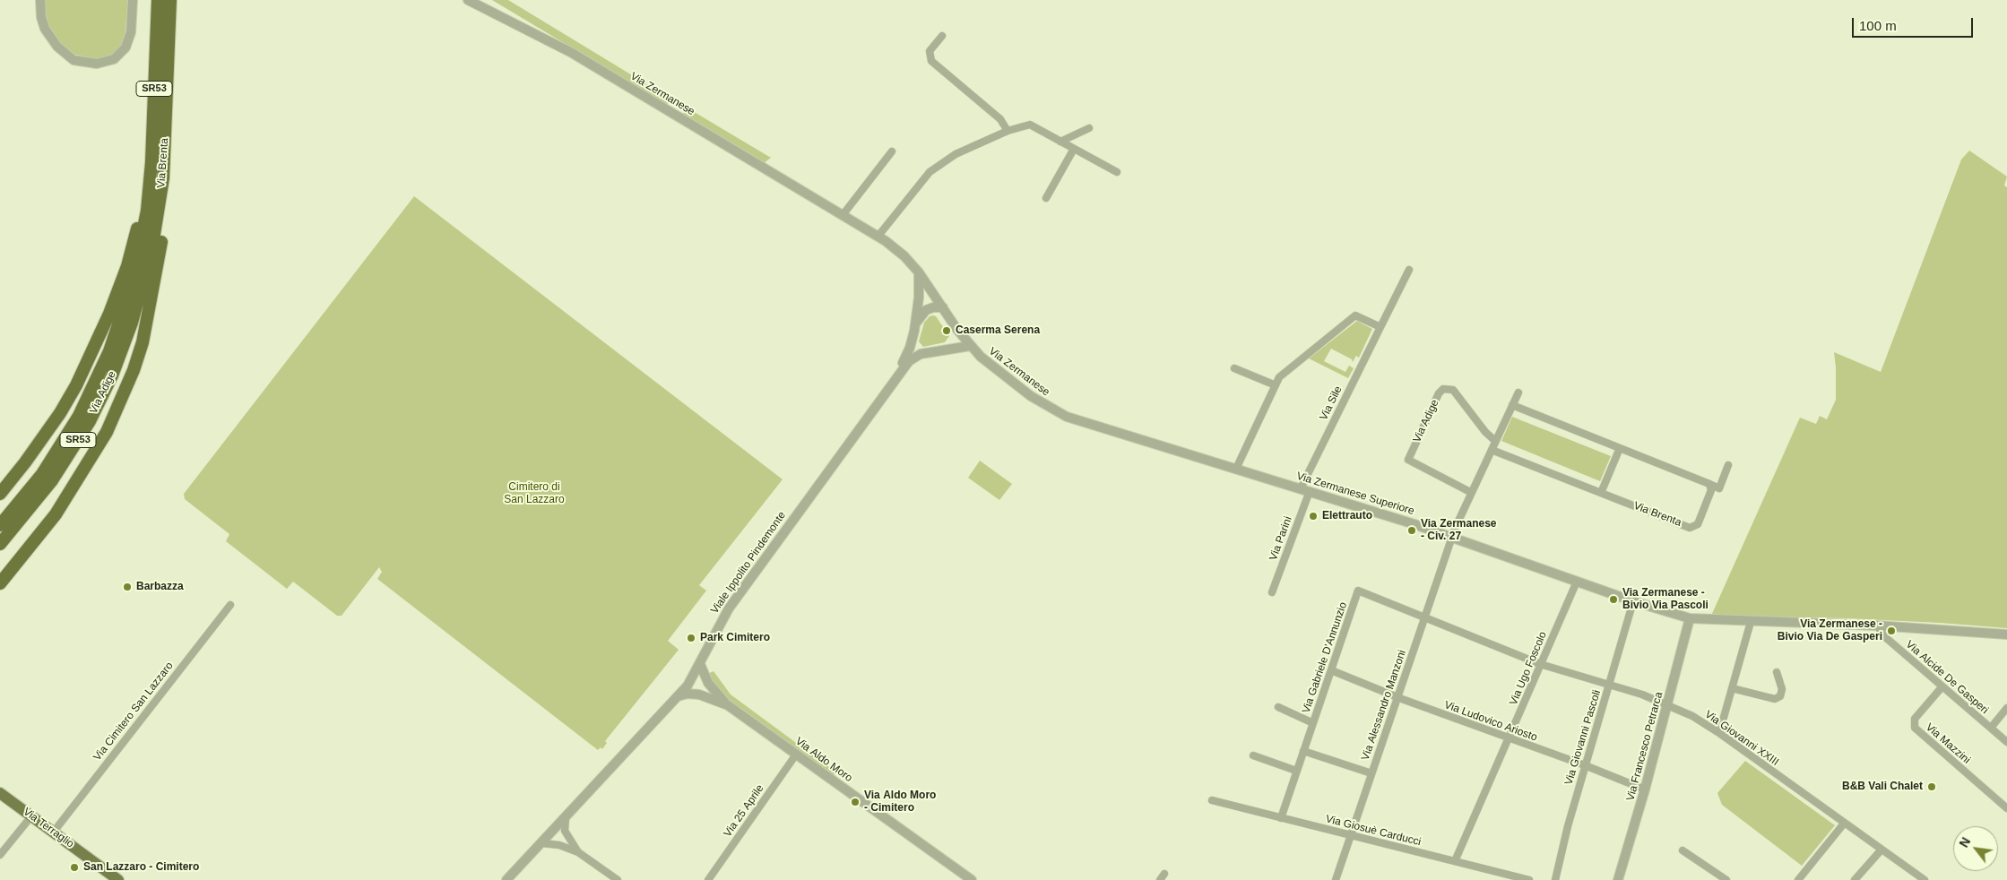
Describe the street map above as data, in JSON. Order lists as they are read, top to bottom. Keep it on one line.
{"streets":{"highway":["SR53","Via Brenta","Via Adige"],"main road":["Via Terraglio"],"street":["Via Zermanese","Via Sile","Via Zermanese Superiore","Via Parini","Viale Ippolito Pindemonte","Via Gabriele D'Annunzio","Via Ugo Foscolo","Via Alcide De Gasperi","Via Alessandro Manzoni","Via Cimitero San Lazzaro","Via Ludovico Ariosto","Via Giovanni Pascoli","Via Giovanni XXIII","Via Mazzini","Via Francesco Petrarca","Via Aldo Moro","Via 25 Aprile","Via Giosuè Carducci"]},"crossings":[["Via Zermanese","Via Zermanese Superiore"],["Via Zermanese","Viale Ippolito Pindemonte"],["Via Brenta","Via Adige"],["Via Sile","Via Zermanese Superiore"],["Via Sile","Via Parini"],["Via Zermanese Superiore","Via Parini"],["Via Zermanese Superiore","Via Ugo Foscolo"],["Via Zermanese Superiore","Via Alcide De Gasperi"],["Via Zermanese Superiore","Via Alessandro Manzoni"],["Via Zermanese Superiore","Via Giovanni Pascoli"],["Via Zermanese Superiore","Via Francesco Petrarca"],["Via Gabriele D'Annunzio","Via Alessandro Manzoni"],["Via Gabriele D'Annunzio","Via Ludovico Ariosto"],["Via Gabriele D'Annunzio","Via Giovanni XXIII"],["Via Gabriele D'Annunzio","Via Giosuè Carducci"],["Via Ugo Foscolo","Via Ludovico Ariosto"],["Via Ugo Foscolo","Via Giovanni XXIII"],["Via Ugo Foscolo","Via Giosuè Carducci"],["Via Alcide De Gasperi","Via Mazzini"],["Via Alessandro Manzoni","Via Ludovico Ariosto"],["Via Alessandro Manzoni","Via Giovanni XXIII"],["Via Alessandro Manzoni","Via Giosuè Carducci"],["Via Cimitero San Lazzaro","Via Terraglio"],["Via Ludovico Ariosto","Via Giovanni Pascoli"],["Via Ludovico Ariosto","Via Francesco Petrarca"],["Via Giovanni Pascoli","Via Giovanni XXIII"],["Via Giovanni XXIII","Via Francesco Petrarca"],["Via Aldo Moro","Via 25 Aprile"]],"parks":["Cimitero di San Lazzaro"],"places":["Caserma Serena","Elettrauto","Via Zermanese - Civ. 27","Barbazza","Via Zermanese - Bivio Via Pascoli","Via Zermanese - Bivio Via De Gasperi","Park Cimitero","B&B Vali Chalet","Via Aldo Moro - Cimitero","San Lazzaro - Cimitero"],"scale_bar":"100 m","north":"top left"}
